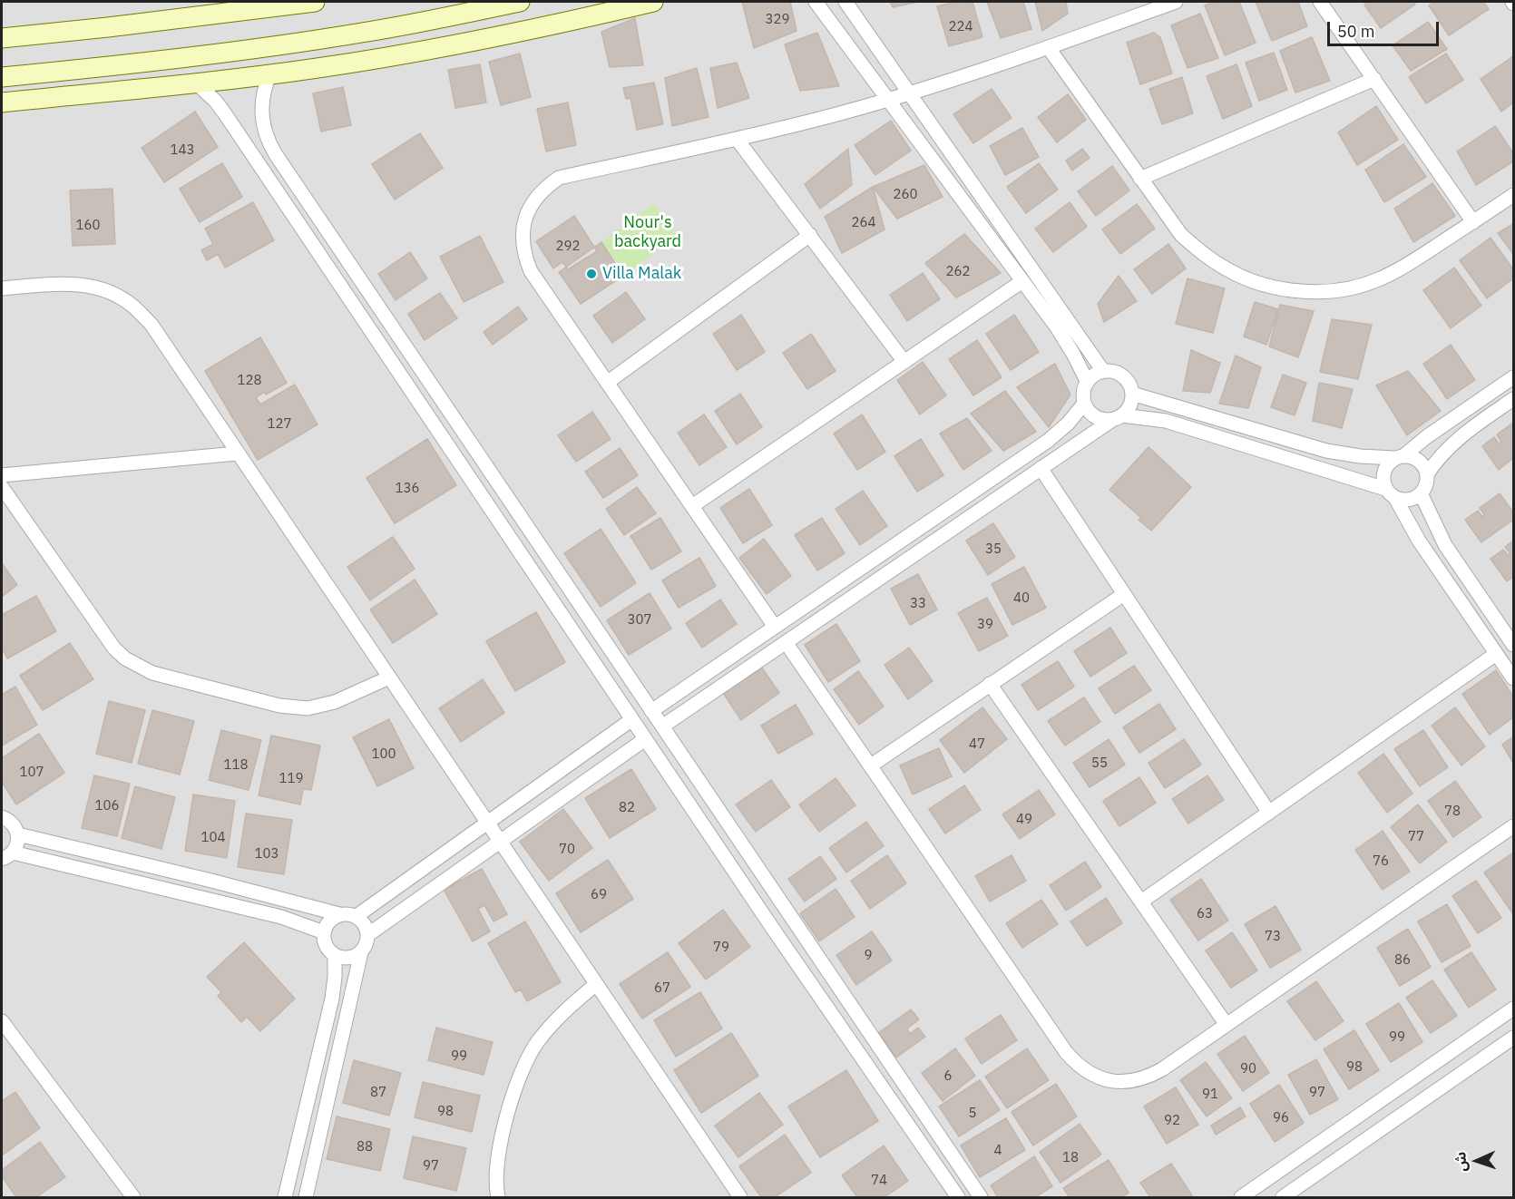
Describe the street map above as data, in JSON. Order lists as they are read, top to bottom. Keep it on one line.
{"parks":["Nour's backyard"],"places":["Villa Malak"],"house_numbers":["329","224","143","260","264","160","292","262","128","127","136","35","40","33","307","39","47","100","55","118","107","119","106","82","78","49","77","104","70","103","76","69","63","73","79","9","86","67","99","99","98","90","6","87","97","91","98","5","96","92","88","4","18","97","74"],"scale_bar":"50 m","north":"left"}
